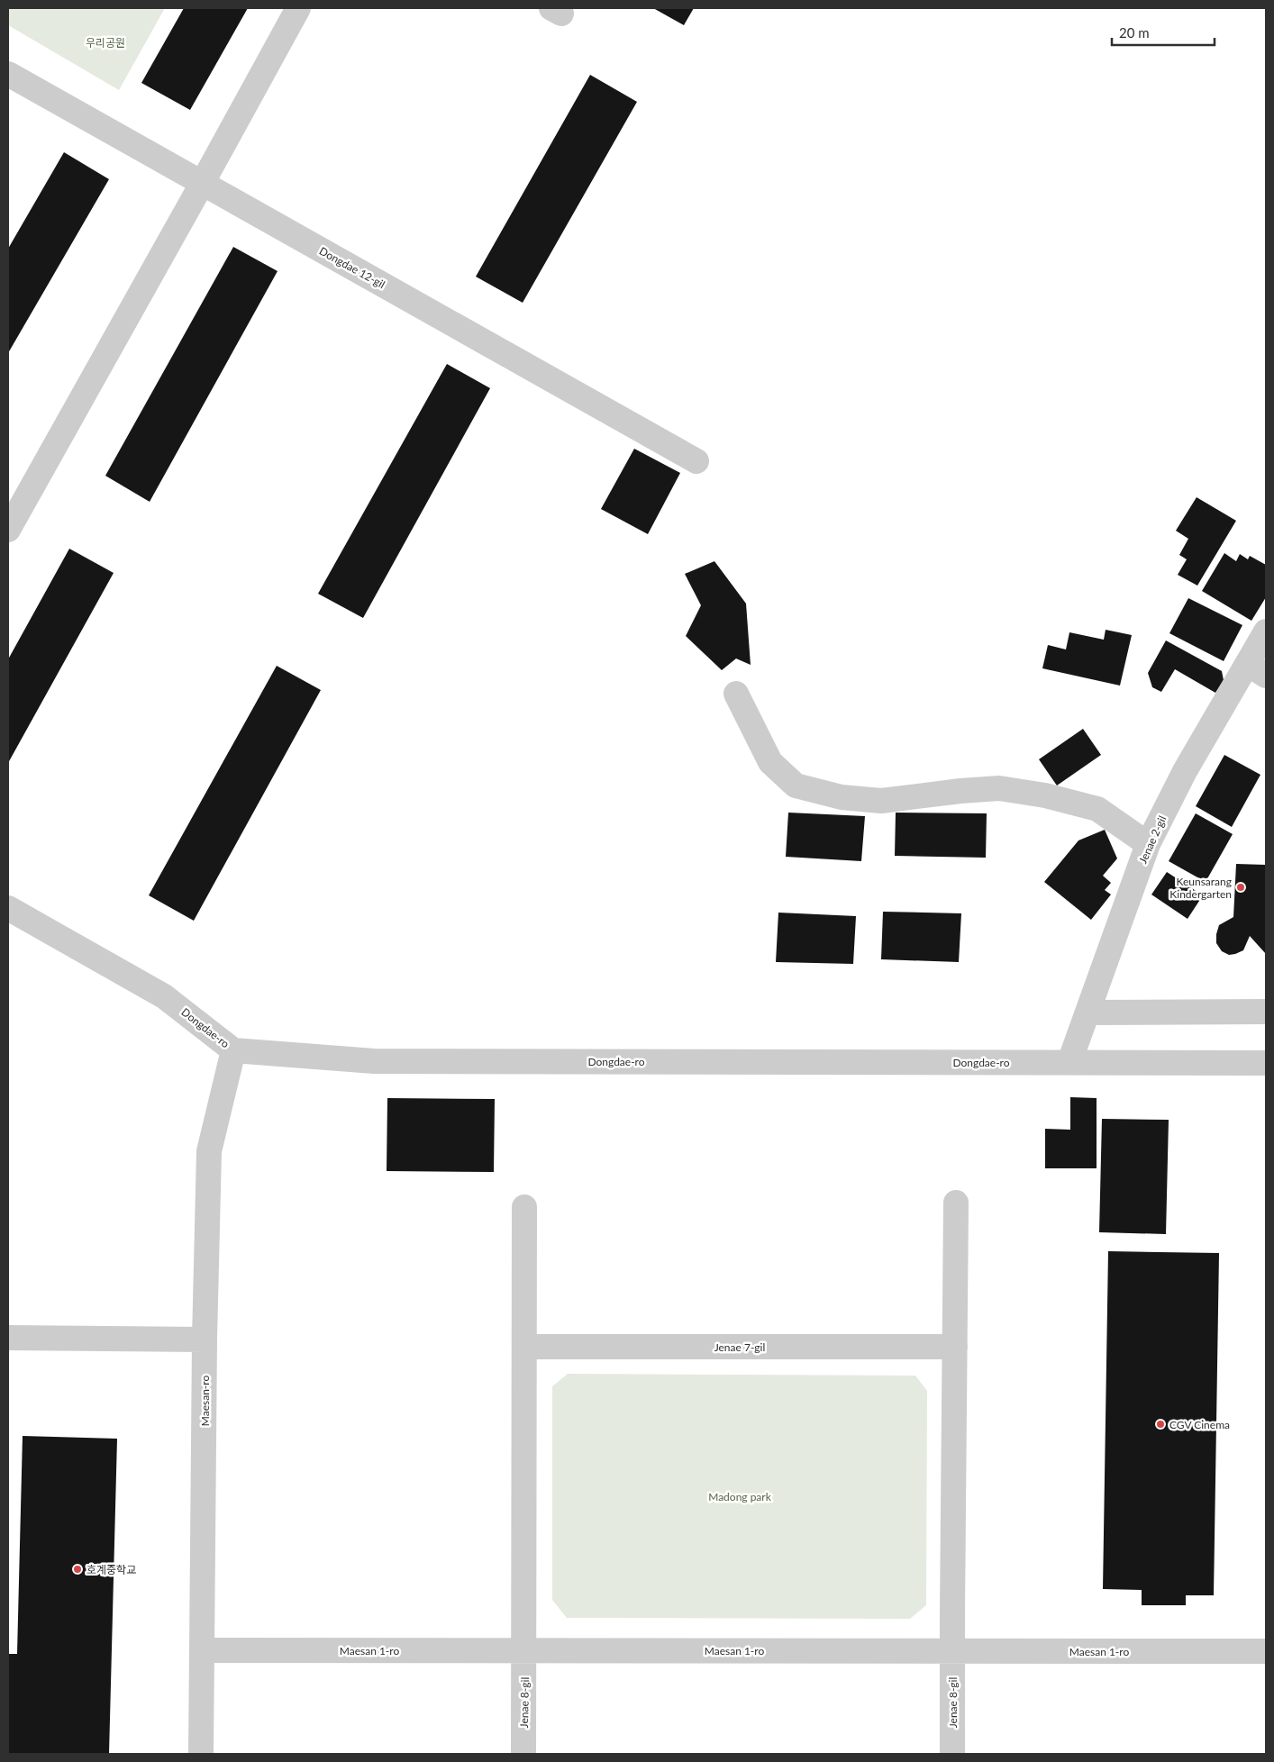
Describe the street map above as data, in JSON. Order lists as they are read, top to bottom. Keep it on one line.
{"streets":{"street":["Dongdae 12-gil","Jenae 2-gil","Dongdae-ro","Jenae 7-gil","Maesan-ro","Maesan 1-ro","Jenae 8-gil"]},"crossings":[["Jenae 2-gil","Dongdae-ro"],["Dongdae-ro","Maesan-ro"],["Maesan-ro","Maesan 1-ro"],["Maesan 1-ro","Jenae 8-gil"]],"parks":["우리공원","Madong park"],"places":["Keunsarang Kindergarten","CGV Cinema","호계중학교"],"scale_bar":"20 m"}
